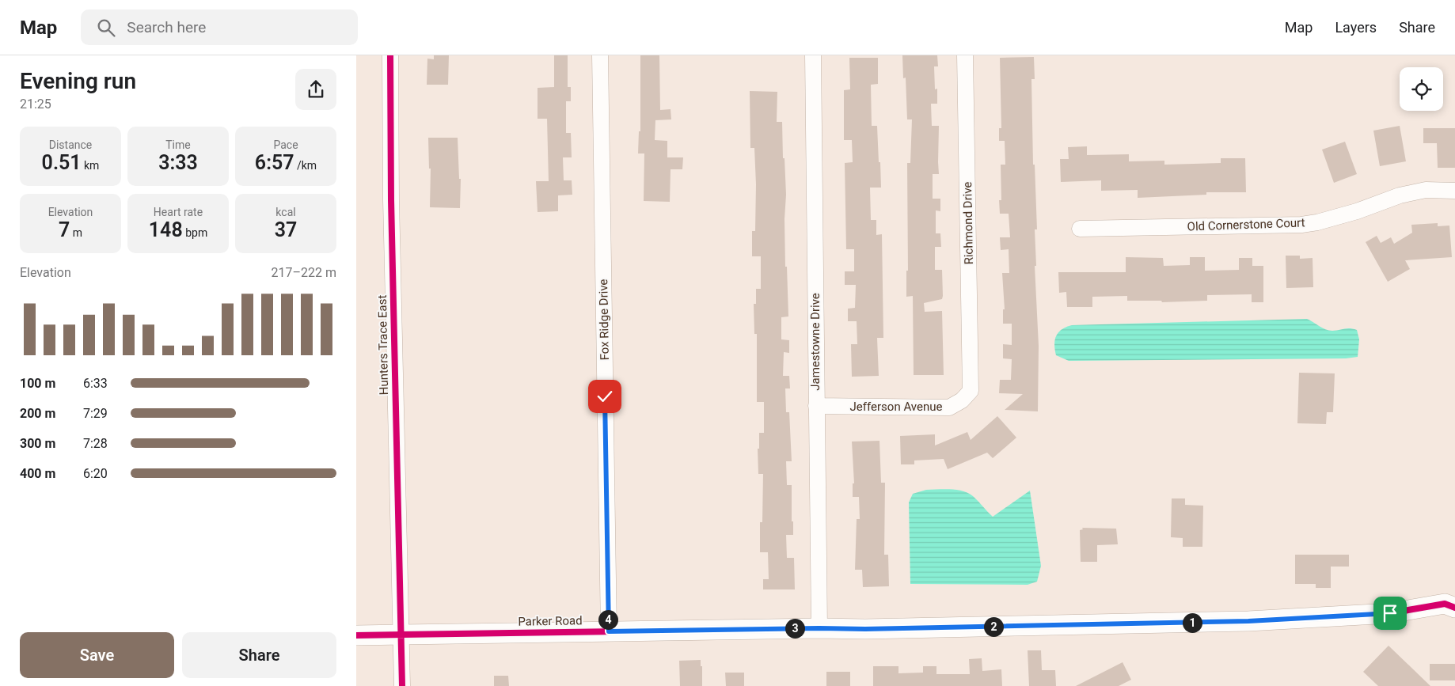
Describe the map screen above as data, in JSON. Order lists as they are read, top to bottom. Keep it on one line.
{"streets":{"street":["Richmond Drive","Old Cornerstone Court","Fox Ridge Drive","Jamestowne Drive","Hunters Trace East","Jefferson Avenue","Parker Road"]},"crossings":[["Richmond Drive","Jefferson Avenue"],["Fox Ridge Drive","Parker Road"],["Jamestowne Drive","Jefferson Avenue"],["Jamestowne Drive","Parker Road"],["Hunters Trace East","Parker Road"]],"page":{"header":"Map","search":"Search here","nav":["Map","Layers","Share"],"heading":["Evening run","21:25"],"stats":[["Distance","0.51 km"],["Time","3:33"],["Pace","6:57 /km"],["Elevation","7 m"],["Heart rate","148 bpm"],["kcal","37"]],"chart":["Elevation","217–222 m"],"list":[{"name":"100 m","note":"6:33"},{"name":"200 m","note":"7:29"},{"name":"300 m","note":"7:28"},{"name":"400 m","note":"6:20"}],"pins":["4","1","2","3"],"buttons":["Save","Share"]}}
